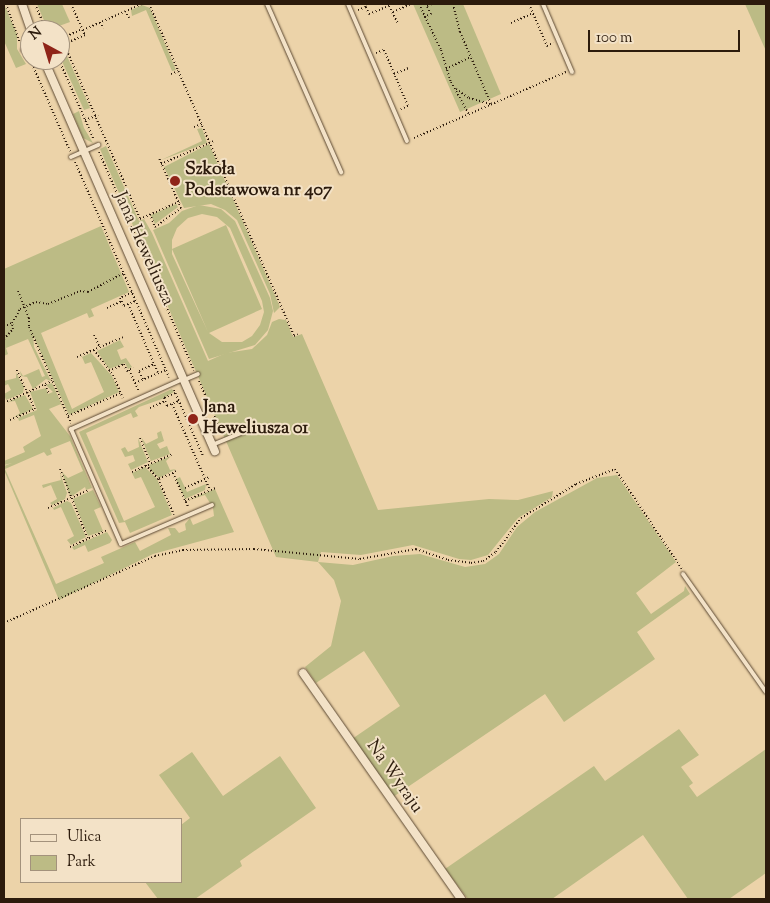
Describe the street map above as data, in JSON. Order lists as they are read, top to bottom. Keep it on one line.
{"streets":{"street":["Jana Heweliusza","Na Wyraju"]},"places":["Szkoła Podstawowa nr 407","Jana Heweliusza 01"],"legend":["Ulica","Park"],"scale_bar":"100 m","north":"top left"}
